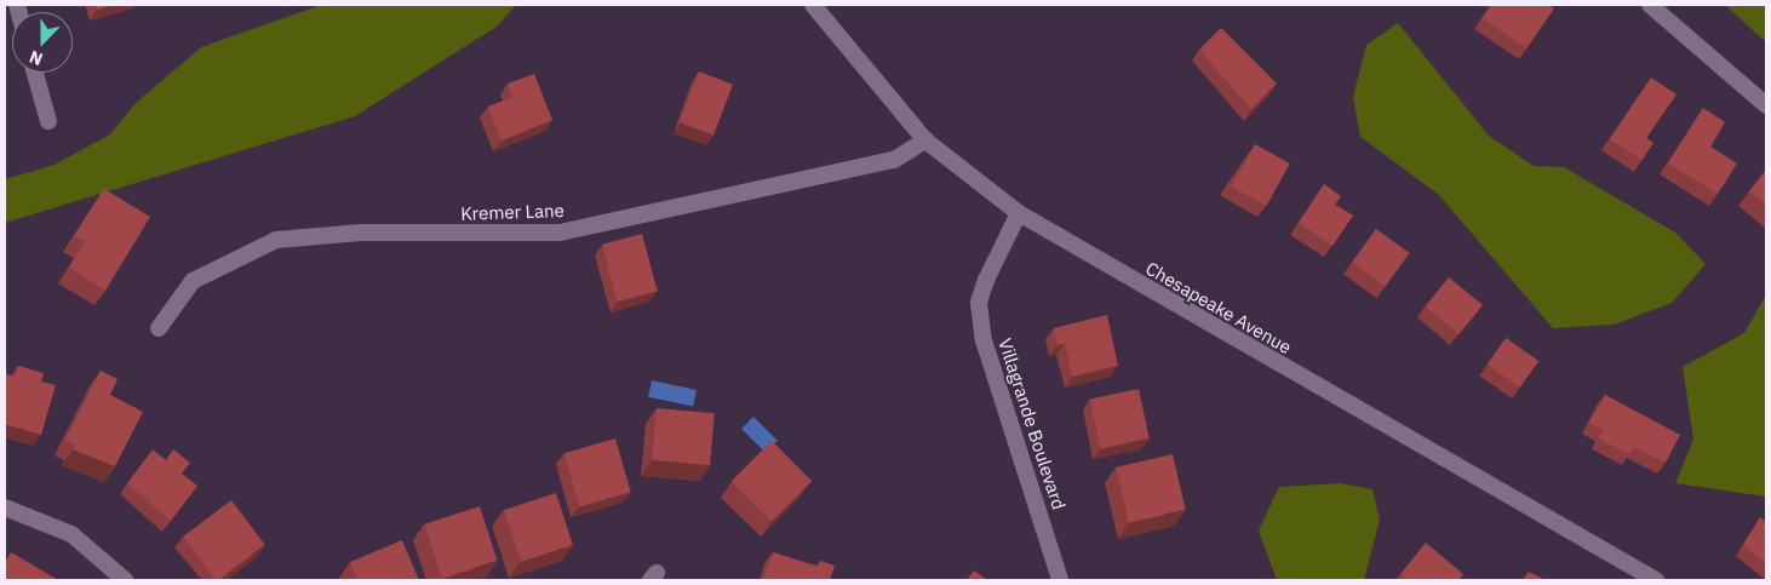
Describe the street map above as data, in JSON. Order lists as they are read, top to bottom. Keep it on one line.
{"streets":{"street":["Kremer Lane","Chesapeake Avenue","Villagrande Boulevard"]},"crossings":[["Kremer Lane","Chesapeake Avenue"],["Chesapeake Avenue","Villagrande Boulevard"]],"north":"bottom"}
